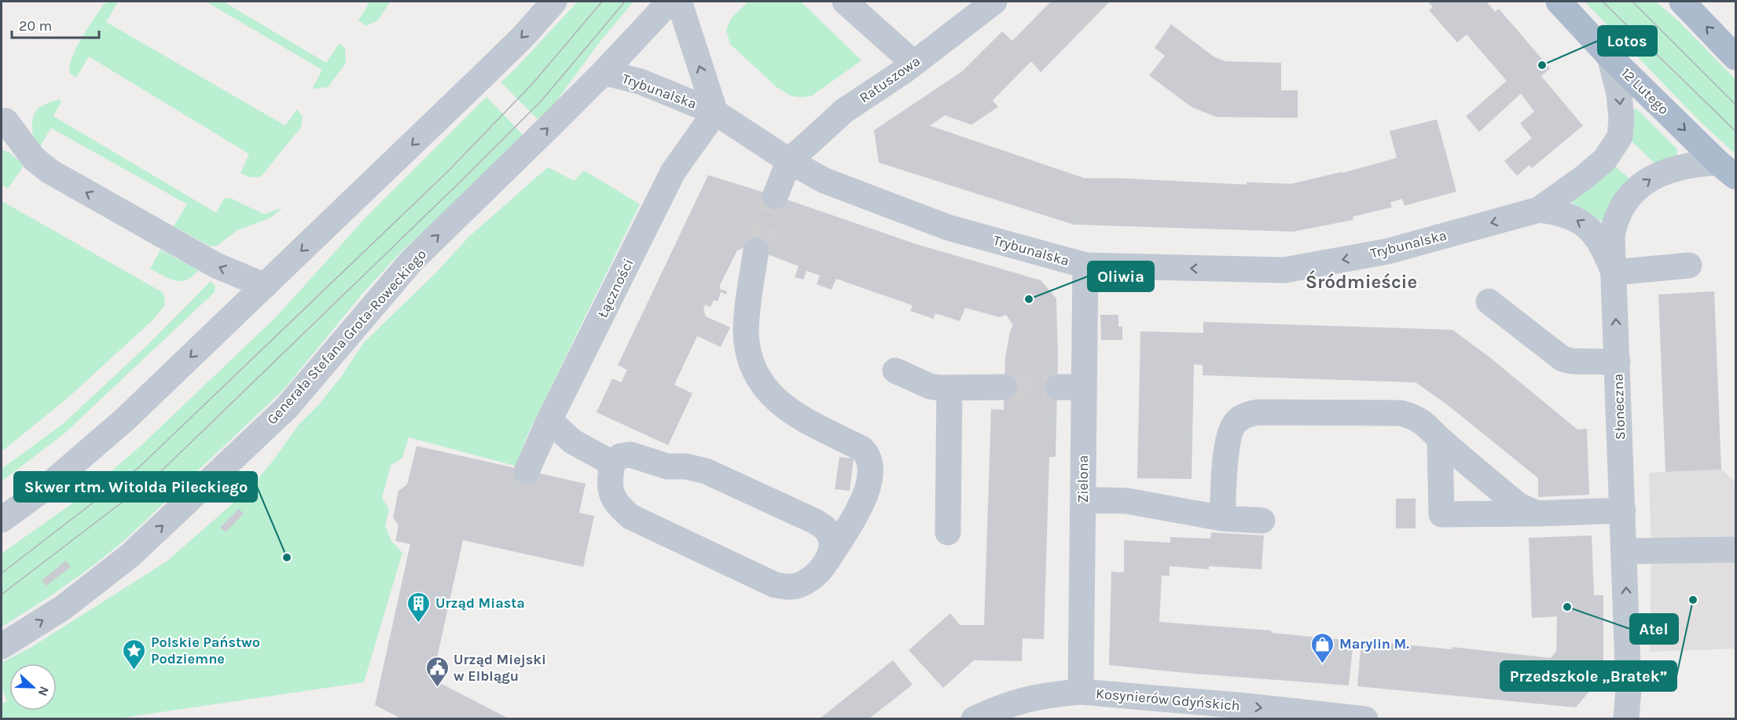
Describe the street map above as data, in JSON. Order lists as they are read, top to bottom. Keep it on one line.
{"streets":{"main road":["12 Lutego"],"street":["Ratuszowa","Trybunalska","Łączności","Generała Stefana Grota-Roweckiego","Słoneczna","Zielona","Kosynierów Gdyńskich"]},"crossings":[["Ratuszowa","Trybunalska"],["Trybunalska","Łączności"],["Trybunalska","Generała Stefana Grota-Roweckiego"],["Trybunalska","Zielona"],["12 Lutego","Słoneczna"],["Zielona","Kosynierów Gdyńskich"]],"one_way":["Słoneczna"],"districts":["Śródmieście"],"places":{"other":["Lotos","Oliwia","Skwer rtm. Witolda Pileckiego","Przedszkole „Bratek”","Atel"],"building":["Urząd Miasta"],"shop":["Marylin M."],"place":["Polskie Państwo Podziemne"],"public building":["Urząd Miejski w Elblągu"]},"scale_bar":"20 m","north":"right"}
